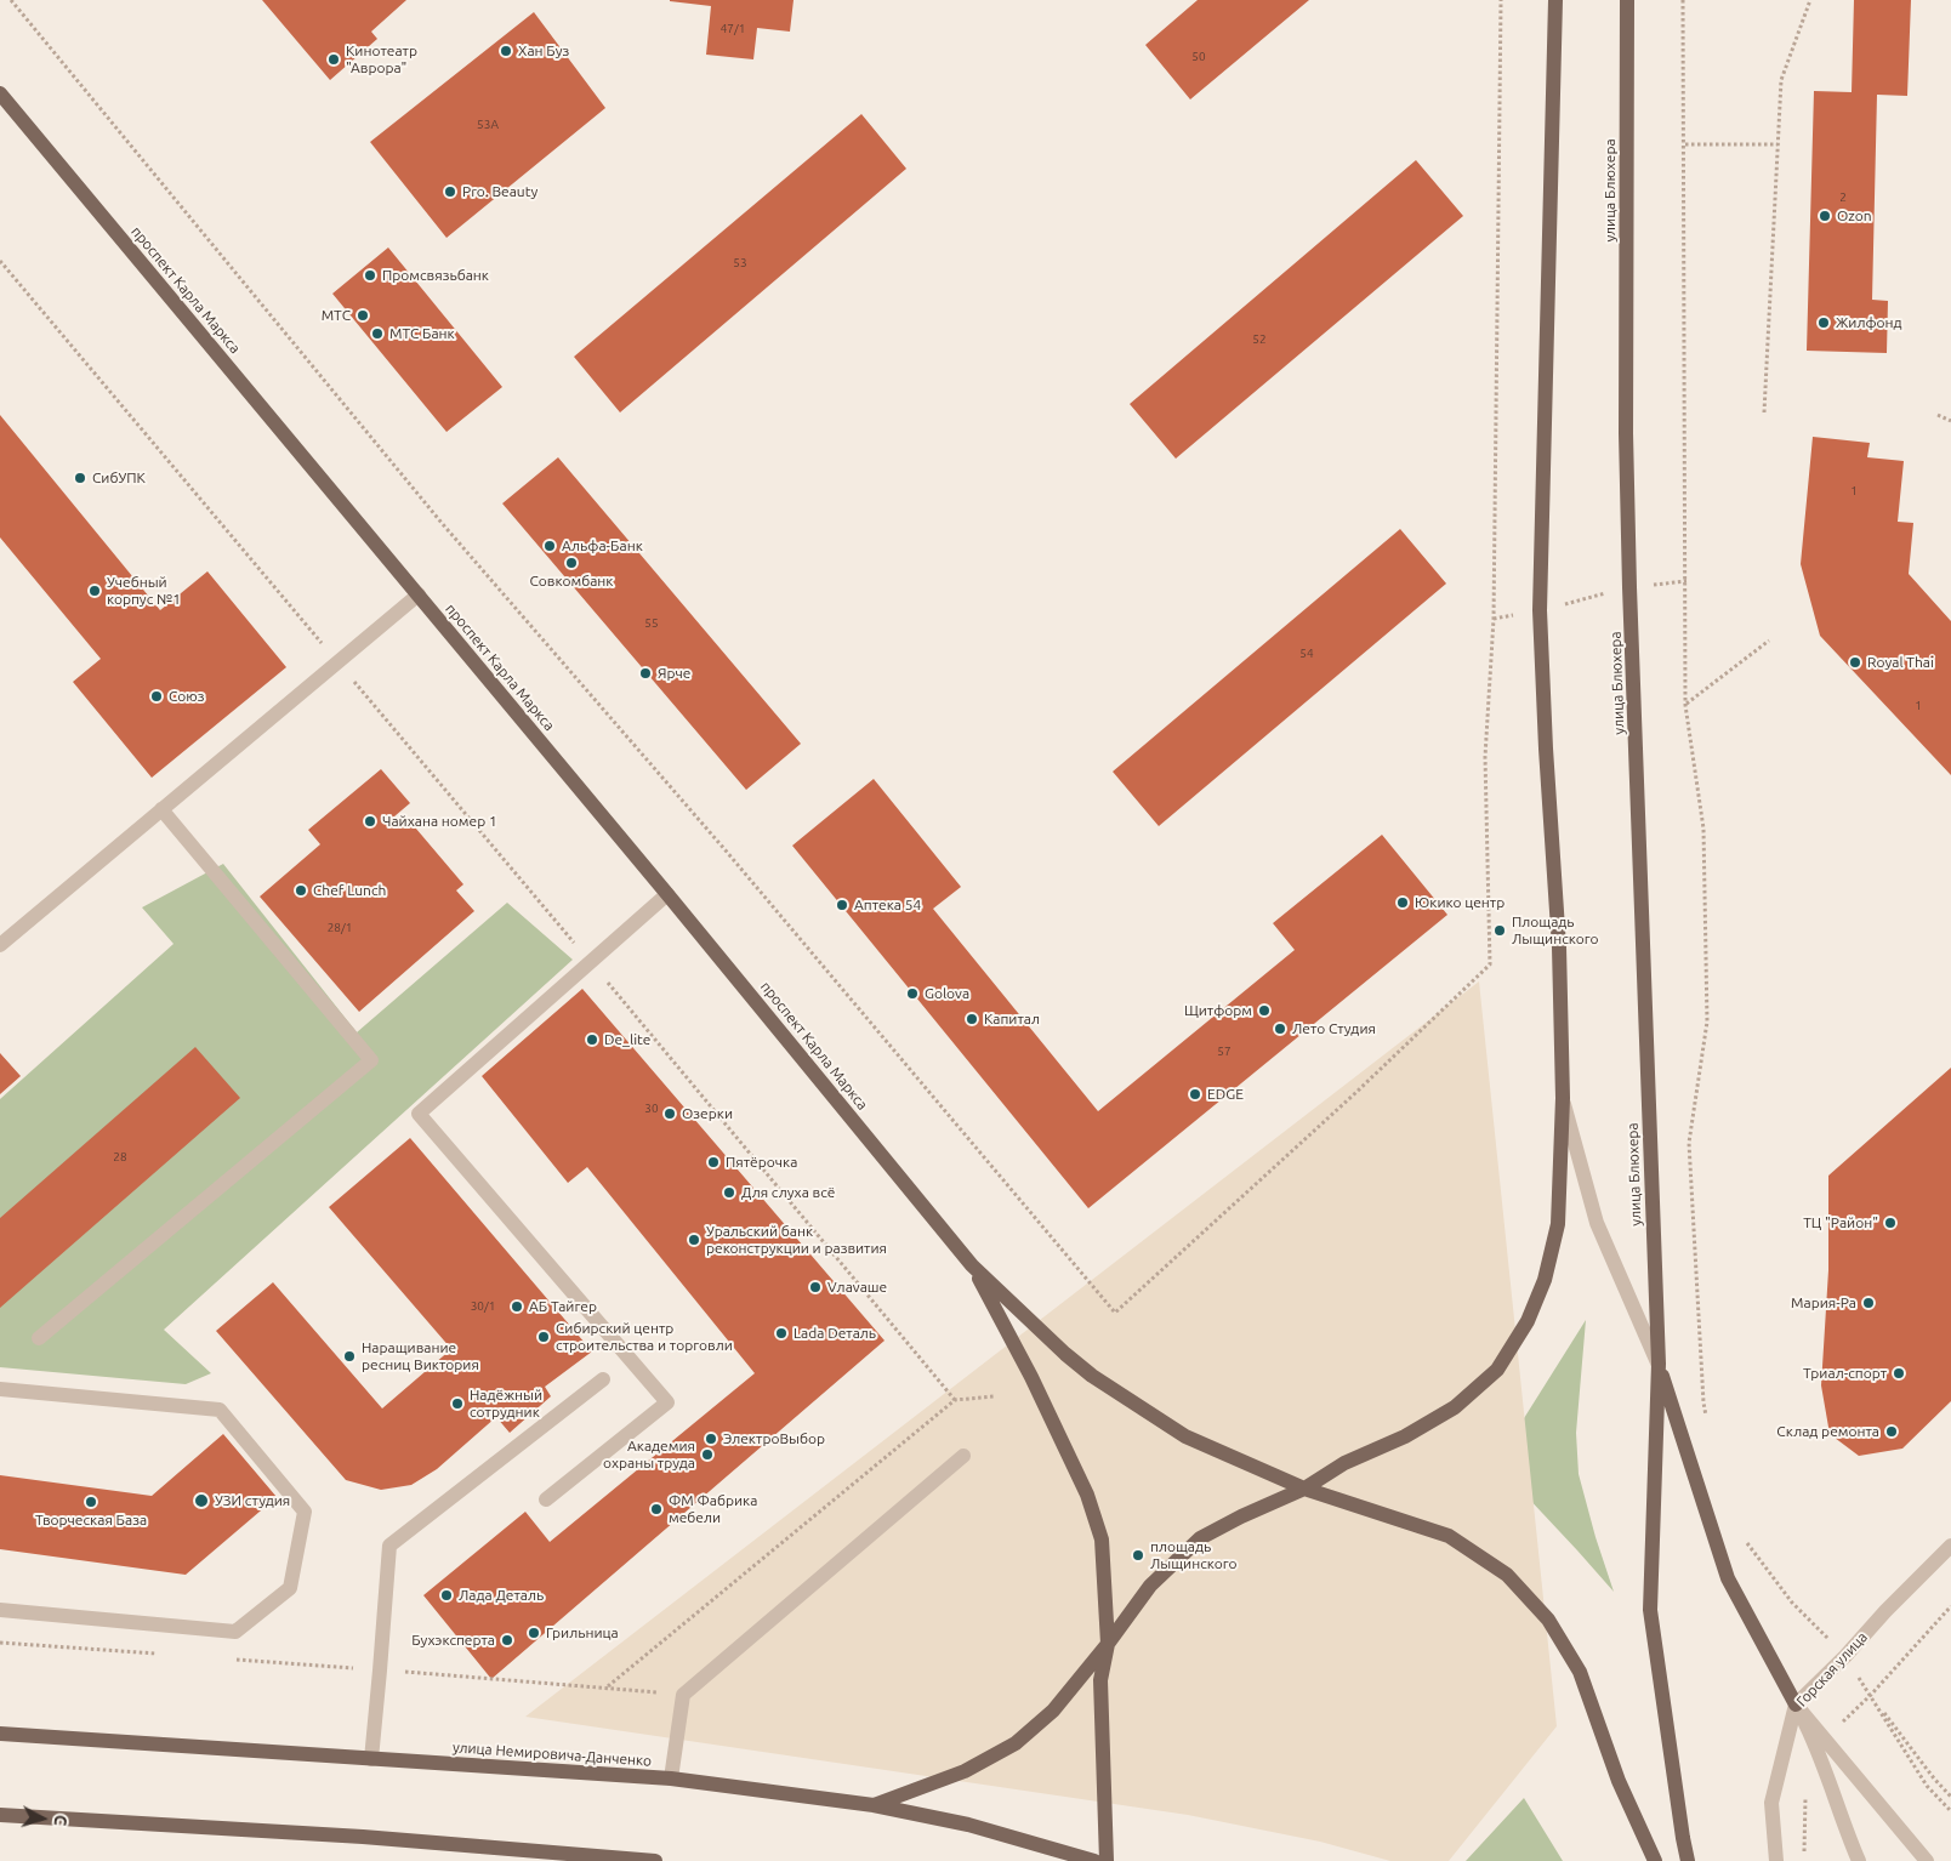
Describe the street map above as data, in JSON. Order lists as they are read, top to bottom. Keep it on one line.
{"streets":{"main road":["улица Блюхера","проспект Карла Маркса","улица Немировича-Данченко"],"street":["Горская улица"]},"places":["Хан Буз","Кинотеатр \"Аврора\"","Pro. Beauty","Ozon","Промсвязьбанк","МТС","Жилфонд","МТС Банк","СибУПК","Альфа-Банк","Совкомбанк","Учебный корпус №1","Royal Thai","Ярче","Союз","Чайхана номер 1","Chef Lunch","Юкико центр","Аптека 54","Площадь Лыщинского","Golova","Щитформ","Капитал","Лето Студия","De_lite","EDGE","Озерки","Пятёрочка","Для слуха всё","ТЦ \"Район\"","Уральский банк реконструкции и развития","Vлаvаше","Мария-Ра","АБ Тайгер","Lada Dеталь","Сибирский центр строительства и торговли","Наращивание ресниц Виктория","Триал-спорт","Надёжный сотрудник","Склад ремонта","ЭлектроВыбор","Академия охраны труда","УЗИ студия","Творческая База","ФМ Фабрика мебели","площадь Лыщинского","Лада Деталь","Грильница","Бухэксперта"],"house_numbers":["47/1","50","53А","2","53","52","1","55","54","1","28/1","57","30","28","30/1"],"north":"right"}
